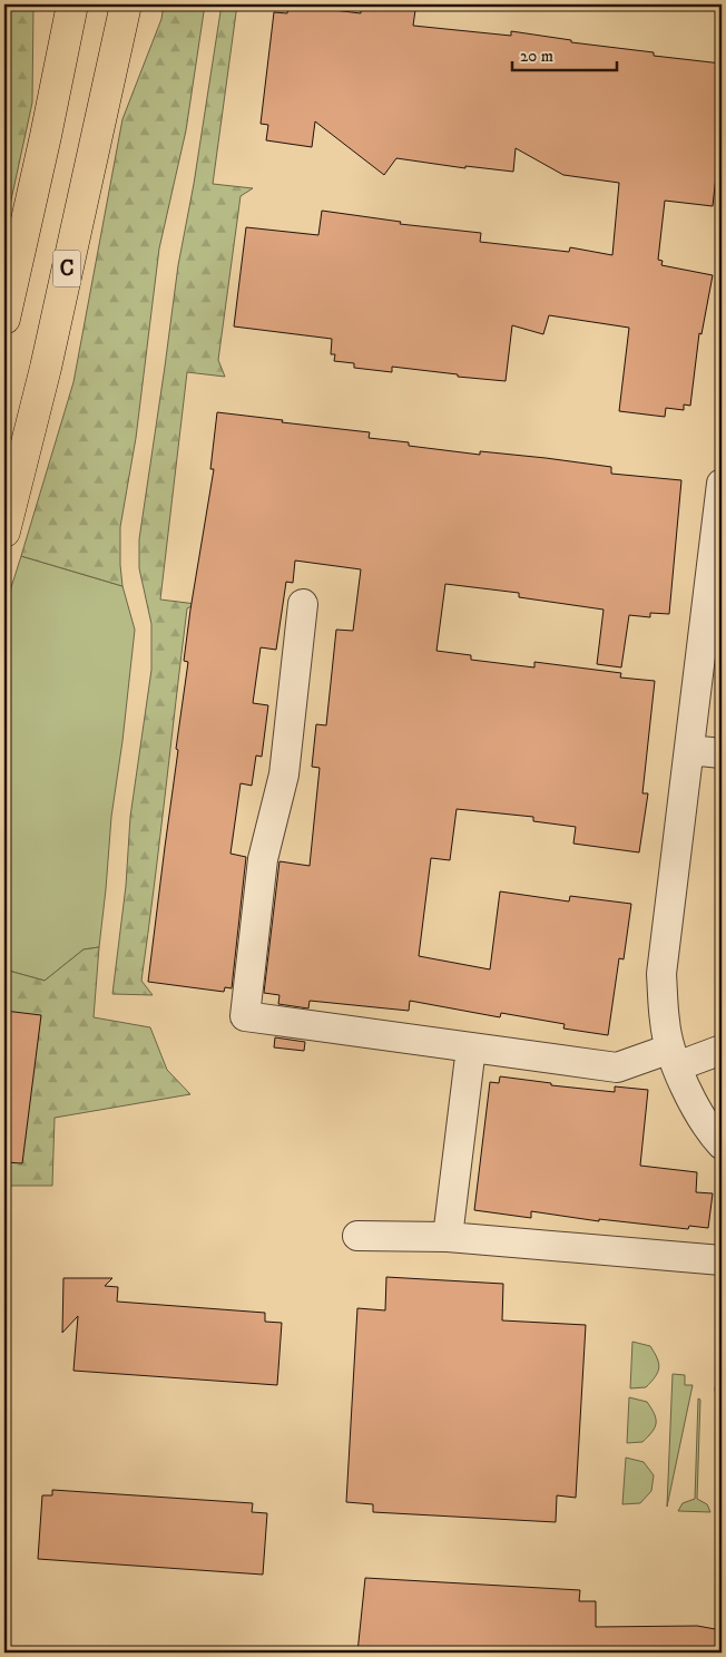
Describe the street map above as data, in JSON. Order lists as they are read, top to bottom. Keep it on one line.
{"streets":{"highway":["C"]},"scale_bar":"20 m"}
